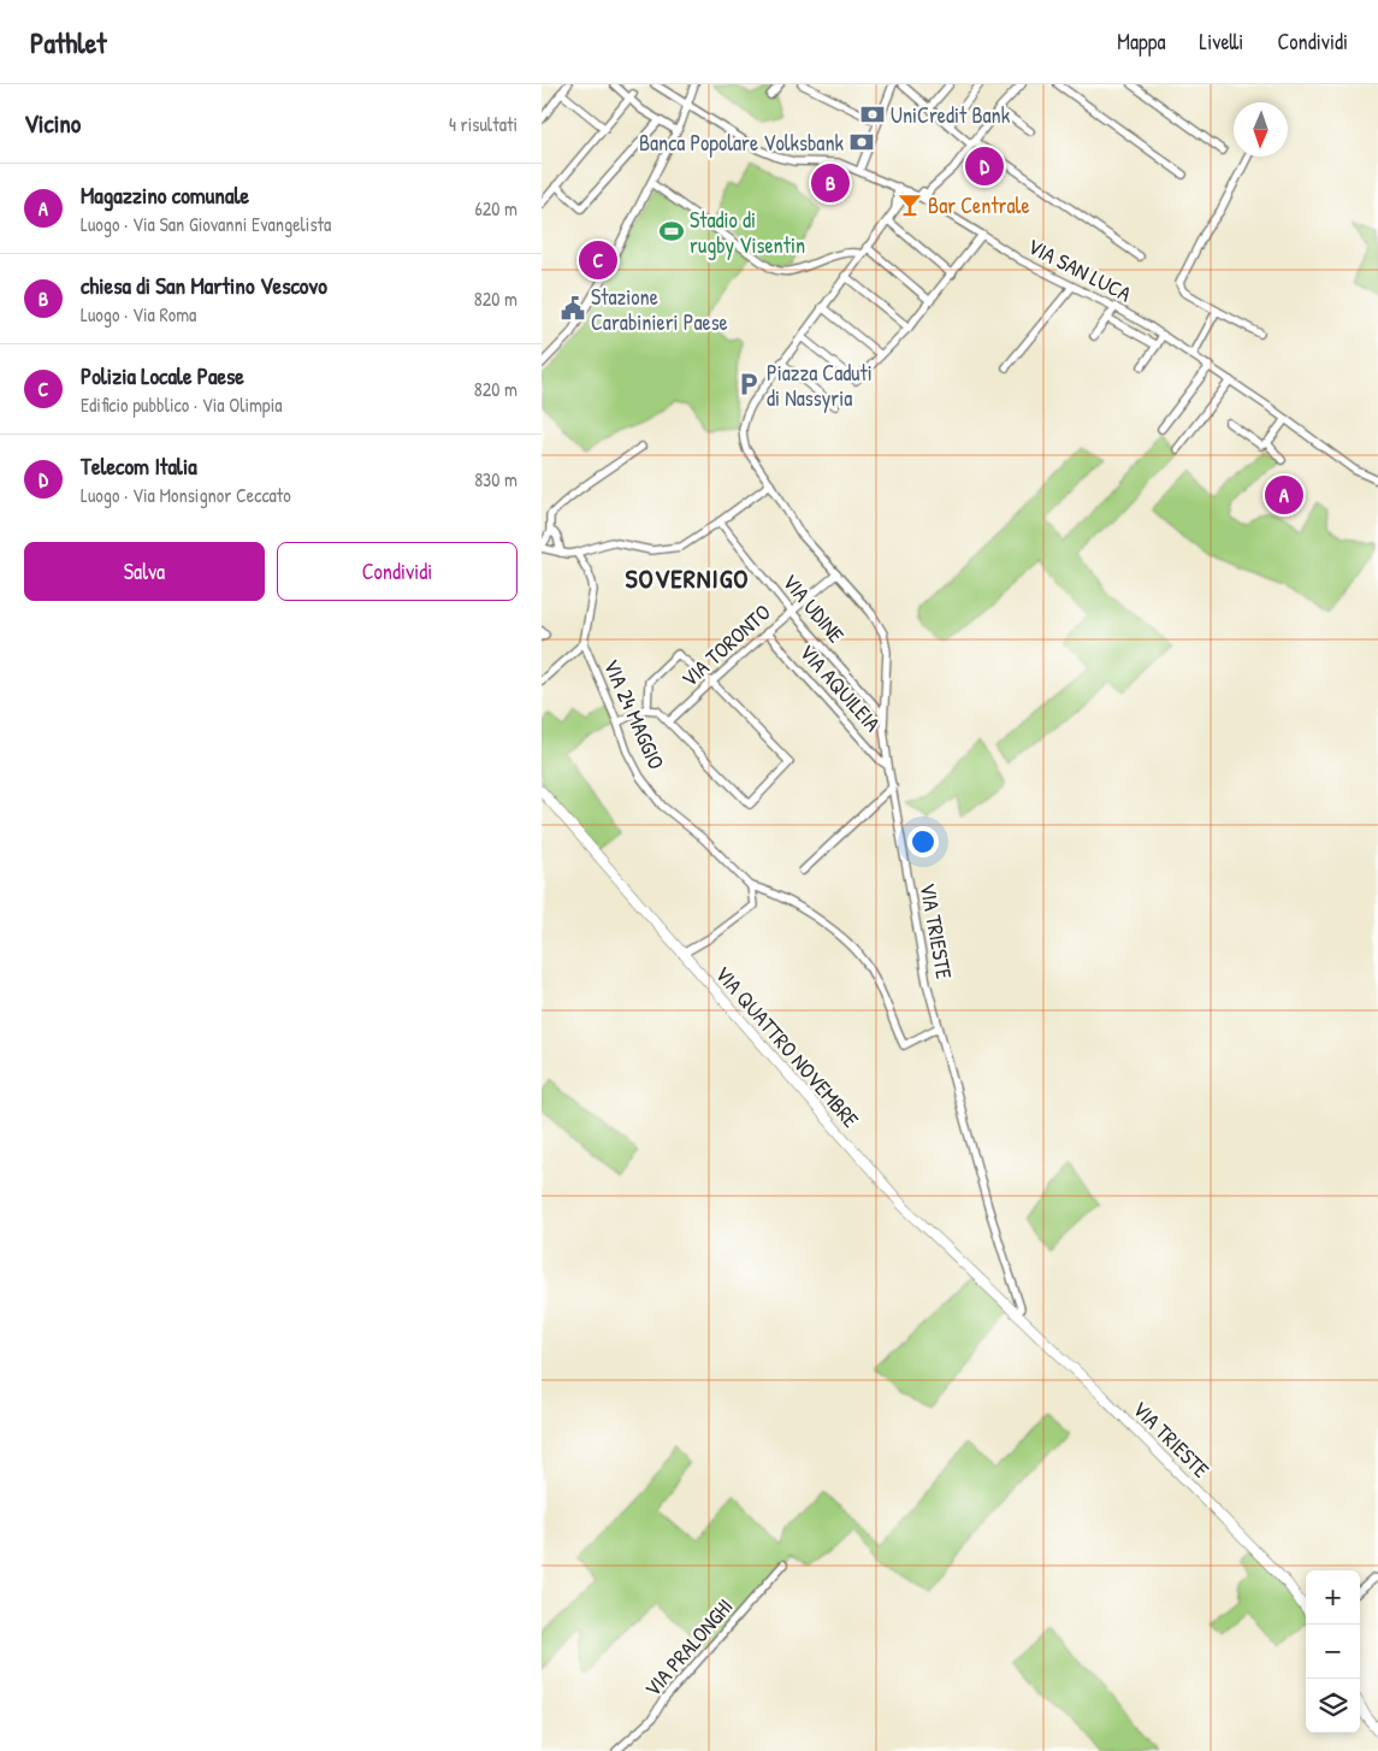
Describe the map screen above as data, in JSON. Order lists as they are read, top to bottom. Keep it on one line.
{"streets":{"main road":["VIA TRIESTE","VIA QUATTRO NOVEMBRE"],"street":["VIA SAN LUCA","VIA UDINE","VIA TORONTO","VIA AQUILEIA","VIA 24 MAGGIO","VIA PRALONGHI"]},"crossings":[["VIA UDINE","VIA TORONTO"],["VIA UDINE","VIA TRIESTE"],["VIA TORONTO","VIA AQUILEIA"],["VIA TORONTO","VIA TRIESTE"],["VIA AQUILEIA","VIA TRIESTE"],["VIA 24 MAGGIO","VIA TRIESTE"],["VIA TRIESTE","VIA QUATTRO NOVEMBRE"]],"districts":["SOVERNIGO"],"places":{"bank":["UniCredit Bank","Banca Popolare Volksbank"],"bar":["Bar Centrale"],"sports":["Stadio di rugby Visentin"],"public building":["Stazione Carabinieri Paese"],"parking":["Piazza Caduti di Nassyria"]},"north":"bottom","page":{"header":"Pathlet","nav":["Mappa","Livelli","Condividi"],"heading":["Vicino","4 risultati"],"pins":["D","B","C","A"],"list":[{"mark":"A","name":"Magazzino comunale","note":"Luogo · Via San Giovanni Evangelista","value":"620 m"},{"mark":"B","name":"chiesa di San Martino Vescovo","note":"Luogo · Via Roma","value":"820 m"},{"mark":"C","name":"Polizia Locale Paese","note":"Edificio pubblico · Via Olimpia","value":"820 m"},{"mark":"D","name":"Telecom Italia","note":"Luogo · Via Monsignor Ceccato","value":"830 m"}],"buttons":["Salva","Condividi"],"map_buttons":["+","−"]}}
